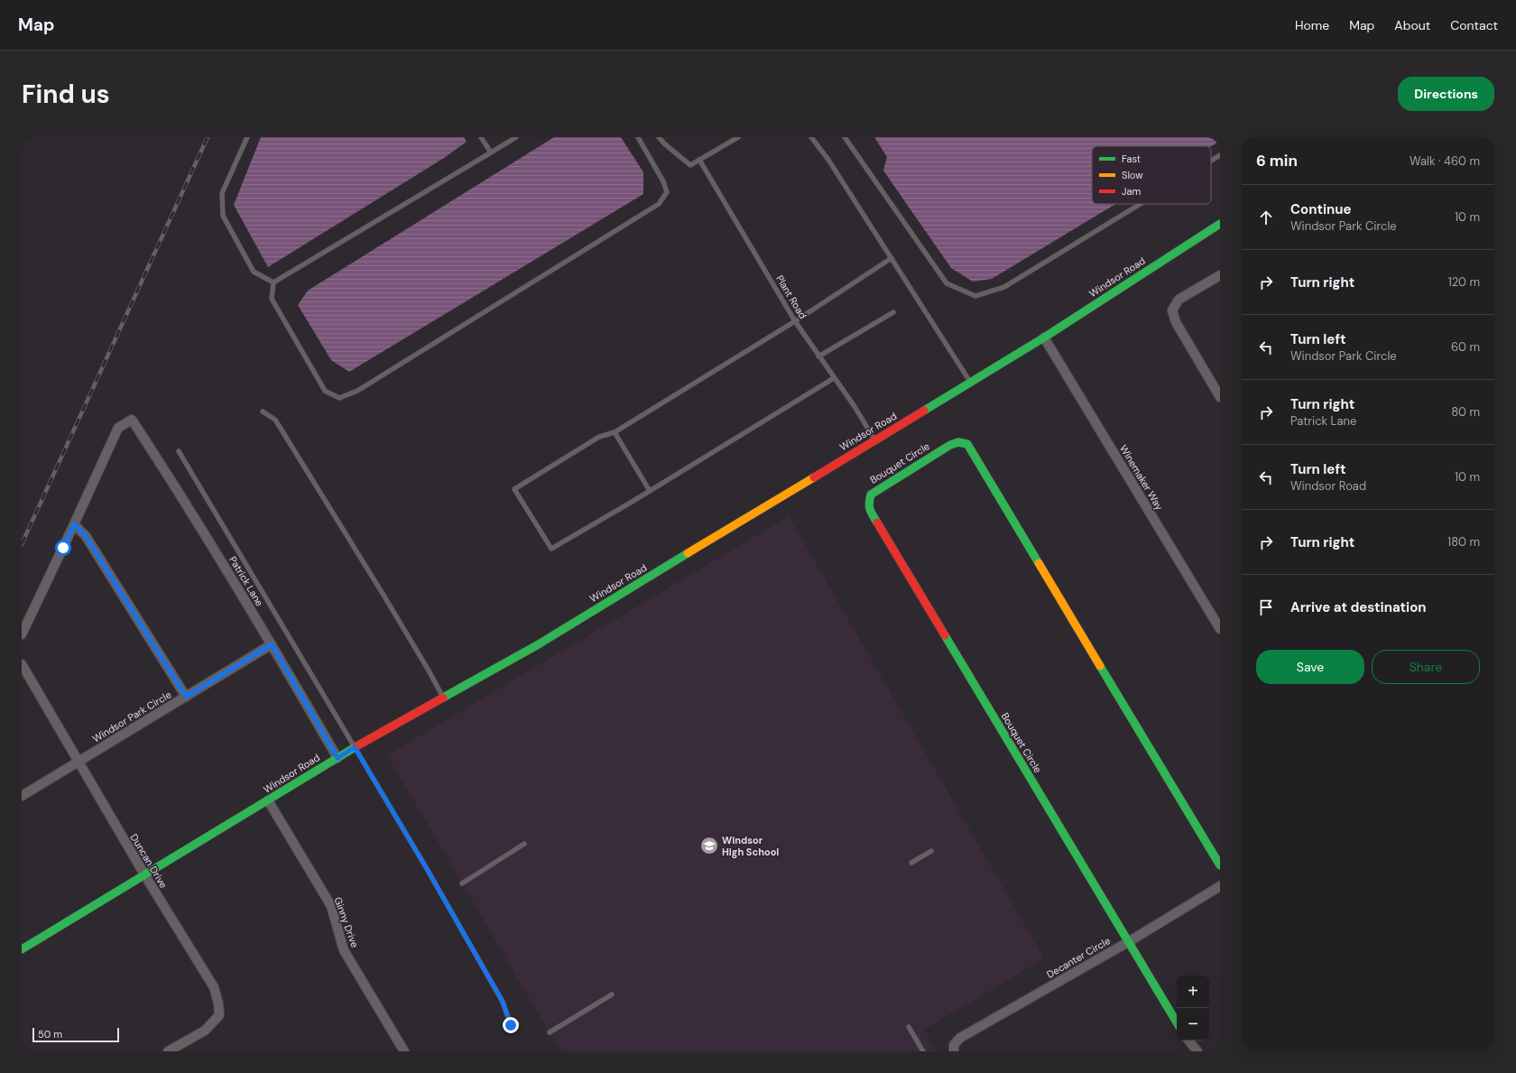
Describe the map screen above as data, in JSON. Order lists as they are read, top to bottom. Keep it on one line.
{"streets":{"main road":["Windsor Road","Bouquet Circle"],"street":["Winemaker Way","Patrick Lane","Windsor Park Circle","Duncan Drive","Ginny Drive","Decanter Circle"],"lane":["Plant Road"]},"crossings":[["Windsor Road","Plant Road"],["Windsor Road","Winemaker Way"],["Windsor Road","Patrick Lane"],["Windsor Road","Duncan Drive"],["Windsor Road","Ginny Drive"],["Bouquet Circle","Decanter Circle"],["Patrick Lane","Windsor Park Circle"],["Windsor Park Circle","Duncan Drive"]],"places":{"school or university":["Windsor High School"]},"legend":["Fast","Slow","Jam"],"scale_bar":"50 m","page":{"header":"Map","nav":["Home","Map","About","Contact"],"buttons":["Directions",["Save","Share"]],"title":"Find us","heading":["6 min","Walk · 460 m"],"list":[["Continue","Windsor Park Circle","10 m"],["Turn right","120 m"],["Turn left","Windsor Park Circle","60 m"],["Turn right","Patrick Lane","80 m"],["Turn left","Windsor Road","10 m"],["Turn right","180 m"],"Arrive at destination"],"map_buttons":["+","−"],"scale":"50 m"}}
